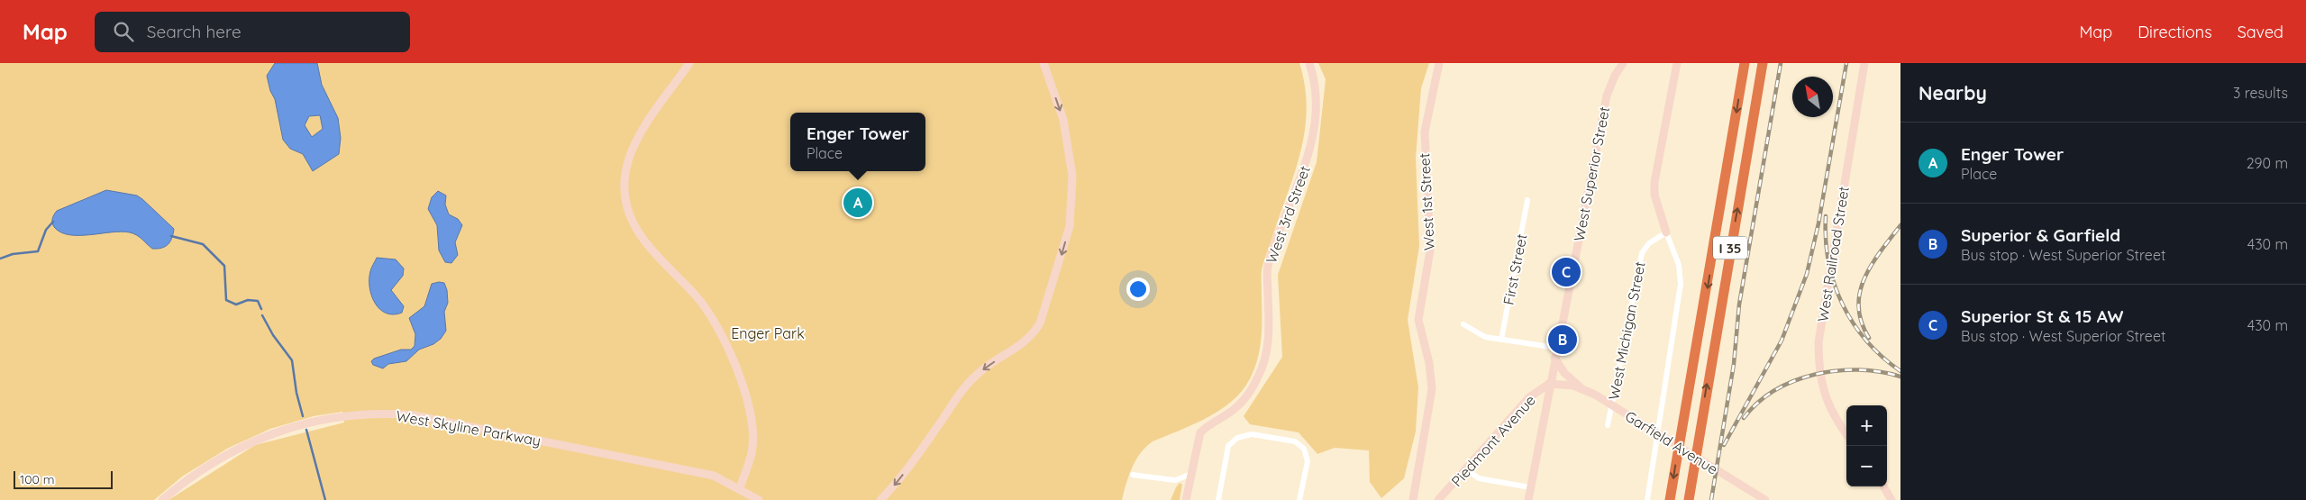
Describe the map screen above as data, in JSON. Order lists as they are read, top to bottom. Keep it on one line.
{"streets":{"highway":["I 35"],"street":["West Superior Street","West 1st Street","West 3rd Street","West Railroad Street","First Street","West Michigan Street","West Skyline Parkway","Piedmont Avenue","Garfield Avenue"]},"crossings":[["West Superior Street","Piedmont Avenue"],["West Superior Street","Garfield Avenue"],["Piedmont Avenue","Garfield Avenue"]],"parks":["Enger Park"],"scale_bar":"100 m","north":"top left","page":{"header":"Map","search":"Search here","nav":["Map","Directions","Saved"],"heading":["Nearby","3 results"],"popup":["Enger Tower","Place"],"list":[{"mark":"A","name":"Enger Tower","note":"Place","value":"290 m"},{"mark":"B","name":"Superior & Garfield","note":"Bus stop · West Superior Street","value":"430 m"},{"mark":"C","name":"Superior St & 15 AW","note":"Bus stop · West Superior Street","value":"430 m"}],"pins":["A","C","B"],"map_buttons":["+","−"],"scale":"100 m"}}
